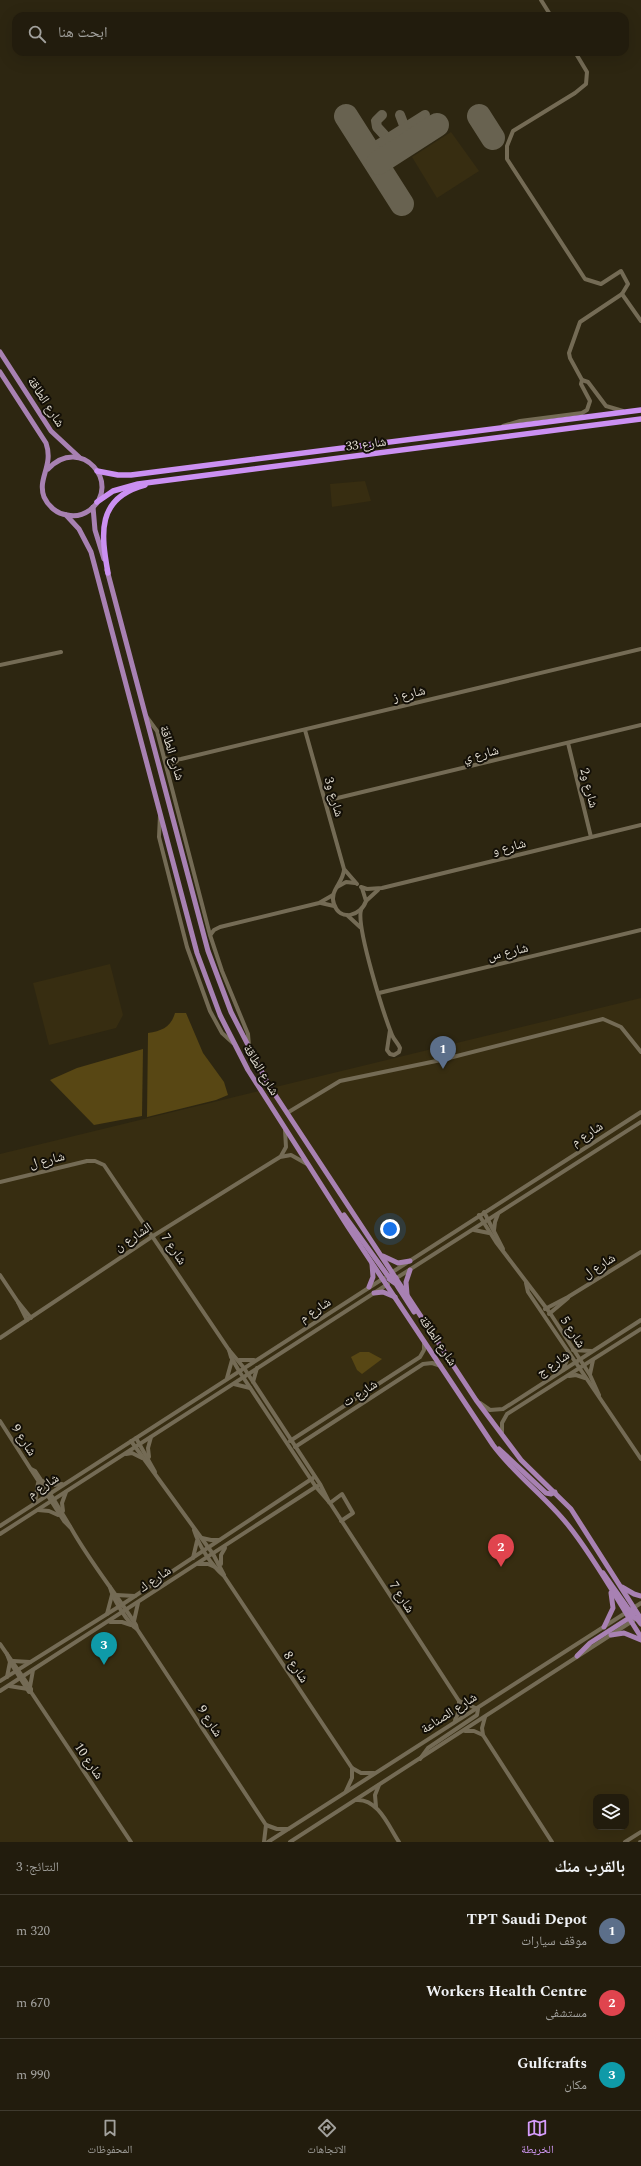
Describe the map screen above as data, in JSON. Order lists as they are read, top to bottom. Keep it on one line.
{"streets":{"highway":["شارع 33"],"main road":["شارع الطاقة"],"street":["شارع ز","شارع ي","شارع و2","شارع و3","شارع و","شارع س","شارع م","شارع ل","الشارع ن","شارع 7","شارع 5","شارع ج","شارع ت","شارع 9","شارع ك","شارع 8","شارع الصناعة","شارع 10"]},"crossings":[["شارع الطاقة","شارع 33"],["شارع الطاقة","شارع ز"],["شارع الطاقة","شارع م"],["شارع الطاقة","شارع ج"],["شارع الطاقة","شارع ت"],["شارع الطاقة","شارع الصناعة"],["شارع ز","شارع و3"],["شارع ي","شارع و2"],["شارع ي","شارع و3"],["شارع و2","شارع و"],["شارع و3","شارع و"],["شارع م","شارع 7"],["شارع م","شارع 5"],["شارع م","شارع 9"],["شارع م","شارع ك"],["شارع م","شارع 8"],["شارع ل","شارع 7"],["شارع ل","شارع 5"],["الشارع ن","شارع 7"],["شارع 7","شارع ت"],["شارع 7","شارع ك"],["شارع 5","شارع ج"],["شارع 9","شارع ك"],["شارع 9","شارع 8"],["شارع ك","شارع 8"],["شارع ك","شارع 10"]],"page":{"search":"ابحث هنا","pins":["1","2","3"],"heading":["بالقرب منك","النتائج: 3"],"list":[{"mark":"1","name":"TPT Saudi Depot","note":"موقف سيارات","value":"320 m"},{"mark":"2","name":"Workers Health Centre","note":"مستشفى","value":"670 m"},{"mark":"3","name":"Gulfcrafts","note":"مكان","value":"990 m"}],"nav":["الخريطة","الاتجاهات","المحفوظات"]}}
